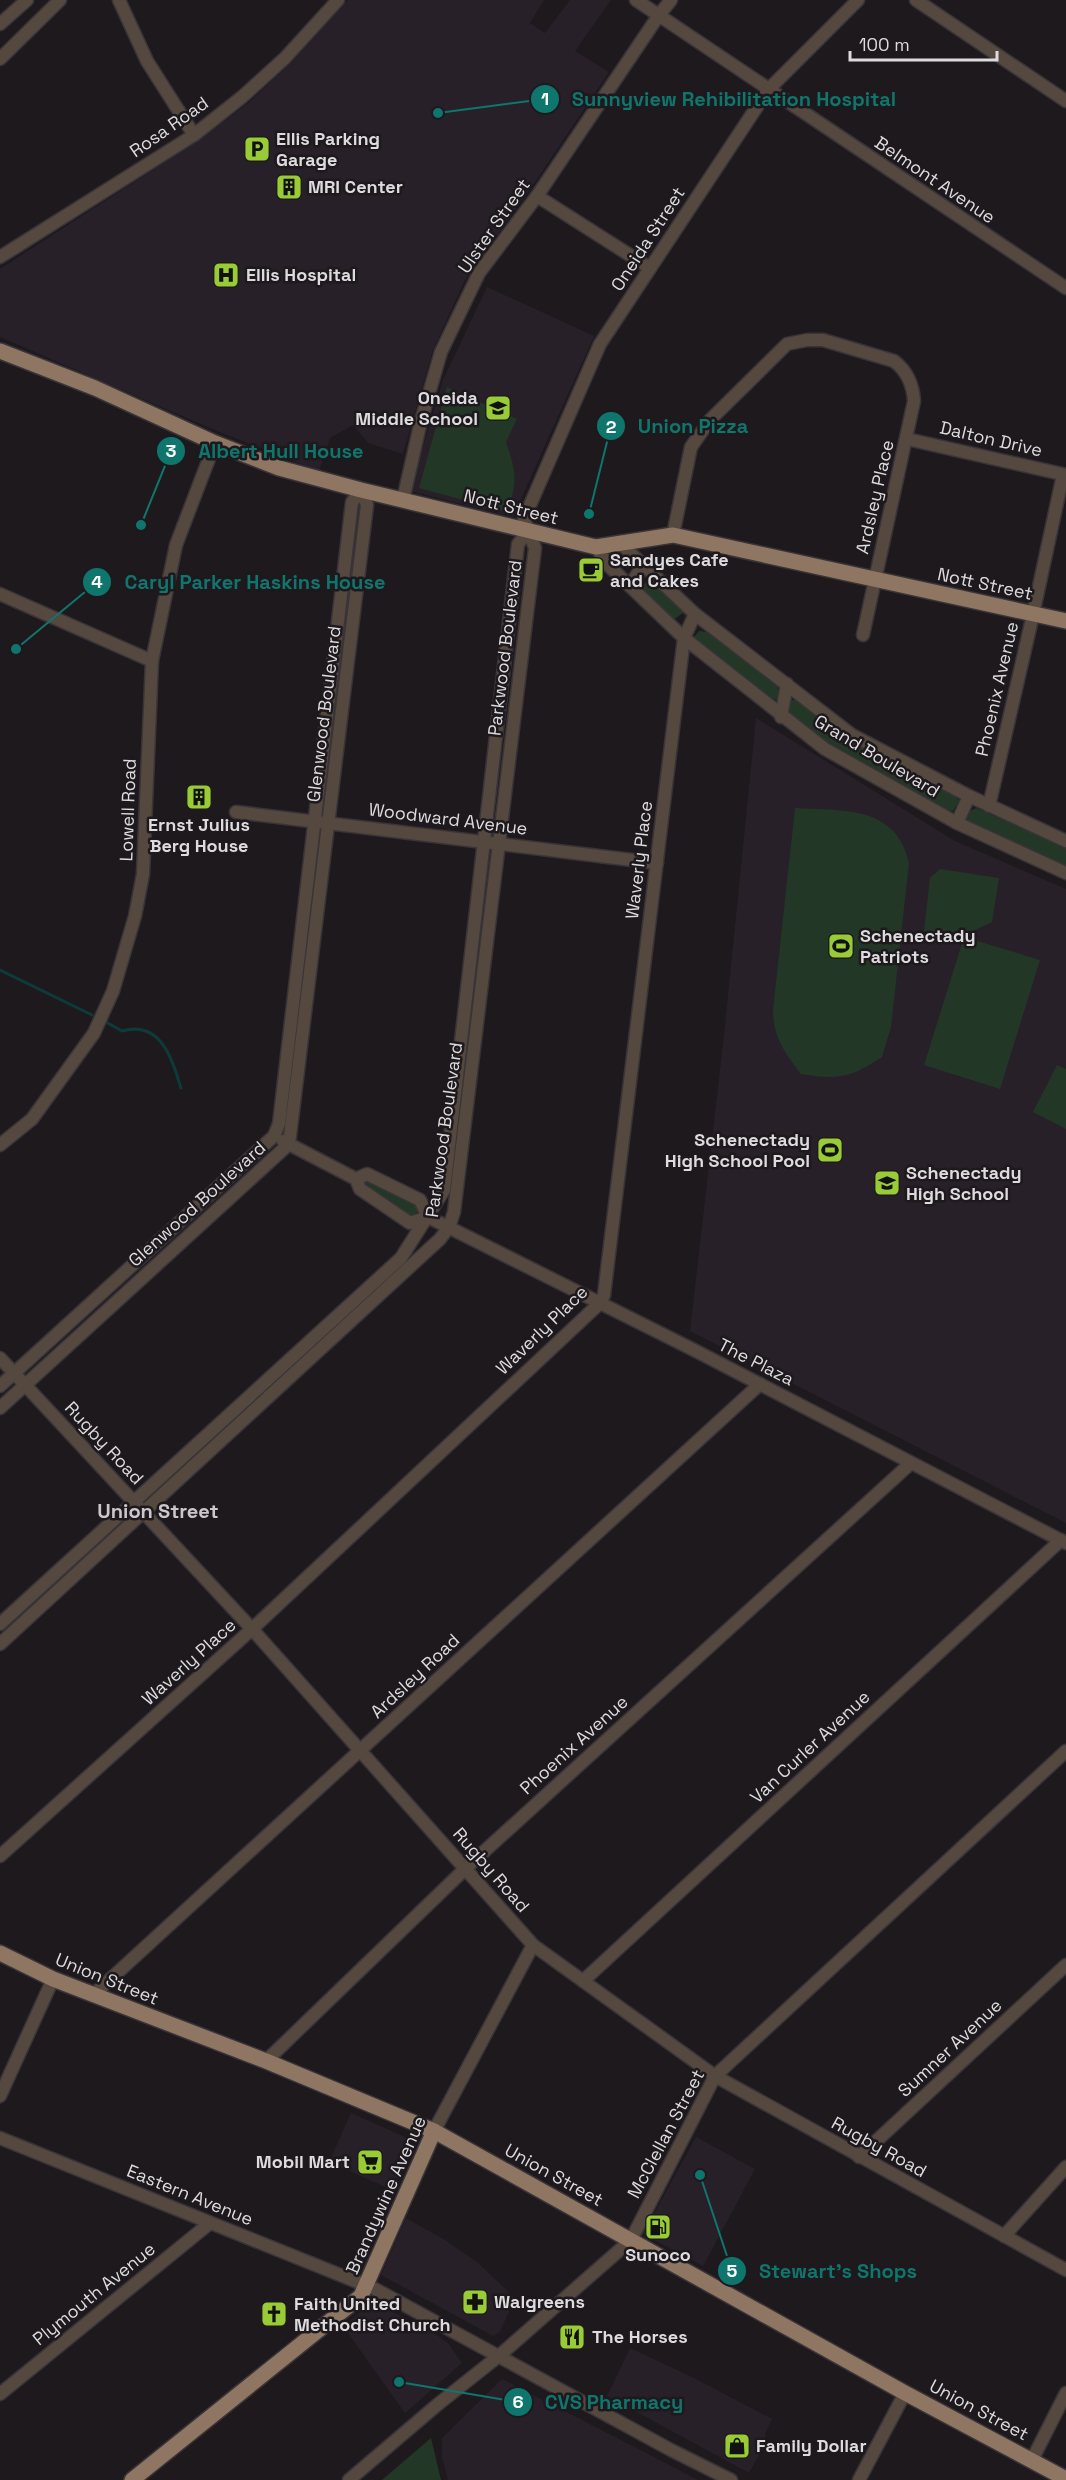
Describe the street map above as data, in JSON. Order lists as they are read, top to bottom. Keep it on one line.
{"streets":{"main road":["Nott Street","Union Street","Brandywine Avenue"],"street":["Rosa Road","Belmont Avenue","Ulster Street","Oneida Street","Dalton Drive","Ardsley Place","Parkwood Boulevard","Phoenix Avenue","Glenwood Boulevard","Grand Boulevard","Lowell Road","Woodward Avenue","Waverly Place","The Plaza","Rugby Road","Ardsley Road","Van Curler Avenue","Sumner Avenue","McClellan Street","Eastern Avenue","Plymouth Avenue"]},"crossings":[["Belmont Avenue","Ulster Street"],["Belmont Avenue","Oneida Street"],["Ulster Street","Nott Street"],["Oneida Street","Nott Street"],["Oneida Street","Parkwood Boulevard"],["Dalton Drive","Ardsley Place"],["Dalton Drive","Phoenix Avenue"],["Ardsley Place","Nott Street"],["Nott Street","Parkwood Boulevard"],["Nott Street","Phoenix Avenue"],["Nott Street","Glenwood Boulevard"],["Nott Street","Grand Boulevard"],["Nott Street","Lowell Road"],["Parkwood Boulevard","Woodward Avenue"],["Parkwood Boulevard","The Plaza"],["Parkwood Boulevard","Rugby Road"],["Phoenix Avenue","Grand Boulevard"],["Phoenix Avenue","The Plaza"],["Phoenix Avenue","Rugby Road"],["Phoenix Avenue","Union Street"],["Glenwood Boulevard","Woodward Avenue"],["Glenwood Boulevard","The Plaza"],["Glenwood Boulevard","Rugby Road"],["Grand Boulevard","Waverly Place"],["Woodward Avenue","Waverly Place"],["Waverly Place","The Plaza"],["Waverly Place","Rugby Road"],["The Plaza","Ardsley Road"],["The Plaza","Van Curler Avenue"],["Rugby Road","Ardsley Road"],["Rugby Road","Van Curler Avenue"],["Rugby Road","Sumner Avenue"],["Rugby Road","McClellan Street"],["Rugby Road","Brandywine Avenue"],["Ardsley Road","Union Street"],["Union Street","McClellan Street"],["Union Street","Brandywine Avenue"],["McClellan Street","Eastern Avenue"],["Eastern Avenue","Brandywine Avenue"],["Eastern Avenue","Plymouth Avenue"]],"districts":["Union Street"],"places":{"other":["Sunnyview Rehibilitation Hospital","Union Pizza","Albert Hull House","Caryl Parker Haskins House","Stewart's Shops","CVS Pharmacy"],"parking":["Ellis Parking Garage"],"building":["MRI Center","Ernst Julius Berg House"],"hospital":["Ellis Hospital"],"school or university":["Oneida Middle School","Schenectady High School"],"cafe":["Sandyes Cafe and Cakes"],"sports":["Schenectady Patriots","Schenectady High School Pool"],"supermarket":["Mobil Mart"],"fuel station":["Sunoco"],"pharmacy":["Walgreens"],"church":["Faith United Methodist Church"],"restaurant":["The Horses"],"shop":["Family Dollar"]},"scale_bar":"100 m"}
